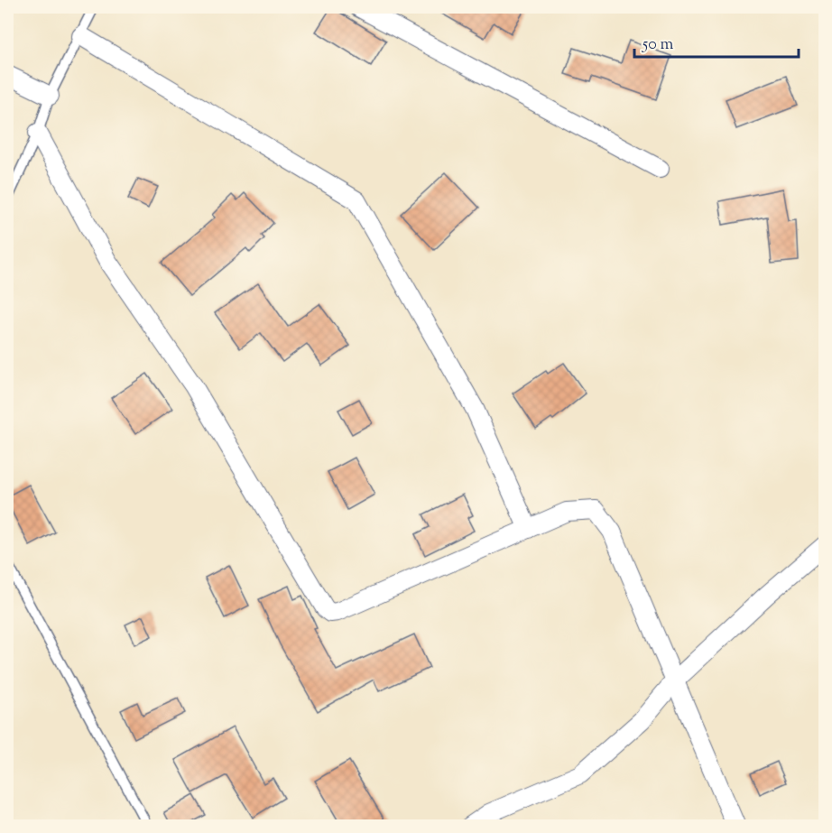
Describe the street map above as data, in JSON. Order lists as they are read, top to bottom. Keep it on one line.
{"scale_bar":"50 m"}
